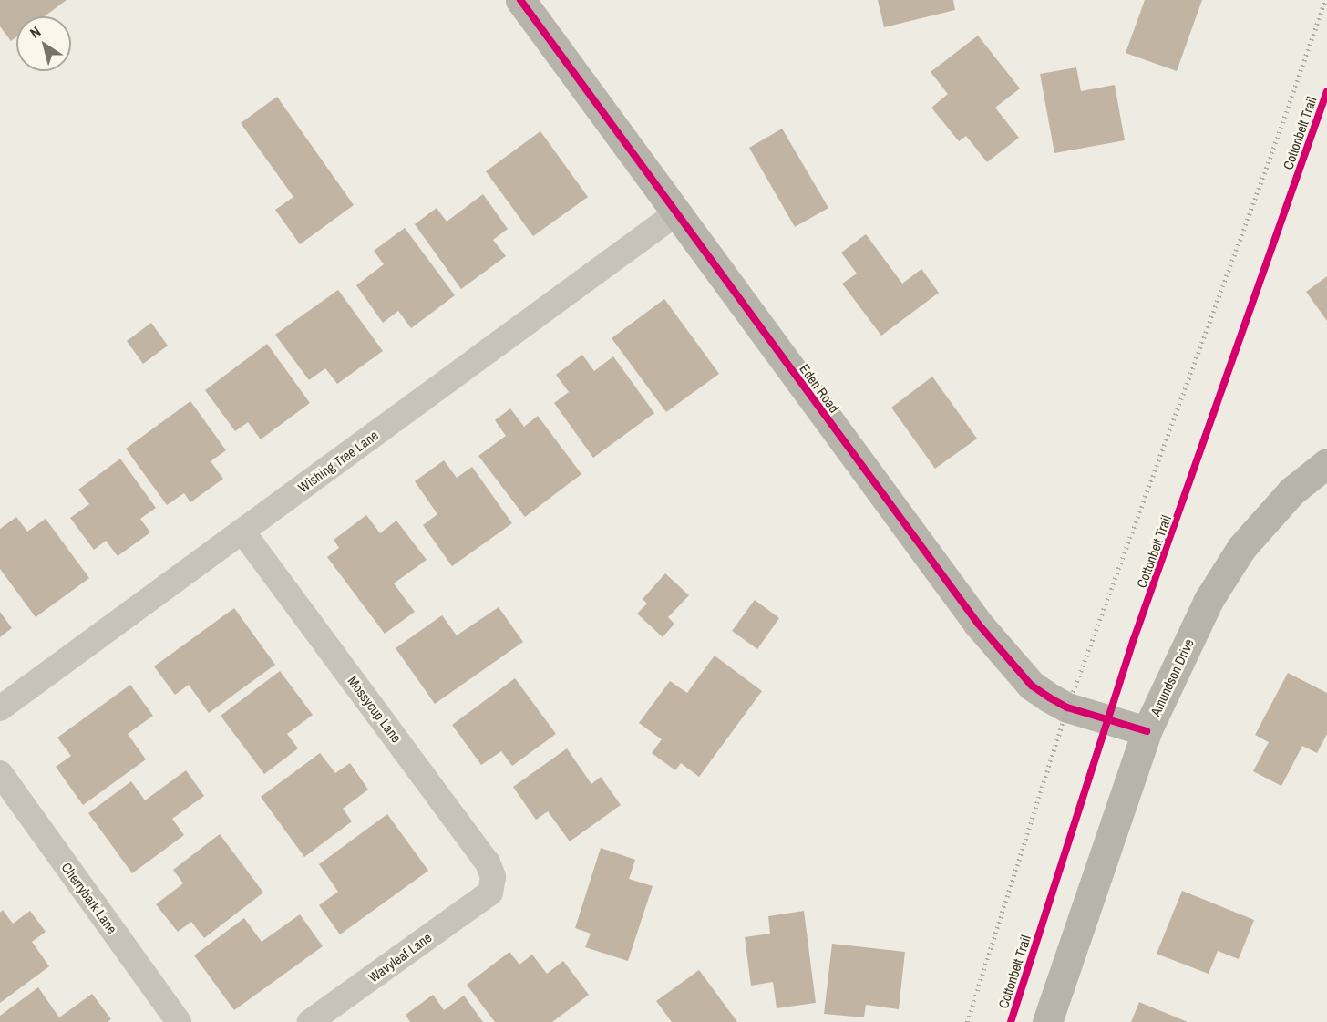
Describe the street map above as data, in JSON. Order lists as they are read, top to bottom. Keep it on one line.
{"streets":{"street":["Eden Road","Wishing Tree Lane","Amundson Drive","Mossycup Lane","Cherrybark Lane","Wavyleaf Lane"],"cycle path":["Cottonbelt Trail"]},"crossings":[["Eden Road","Wishing Tree Lane"],["Eden Road","Amundson Drive"],["Wishing Tree Lane","Mossycup Lane"],["Mossycup Lane","Wavyleaf Lane"]],"north":"top left"}
